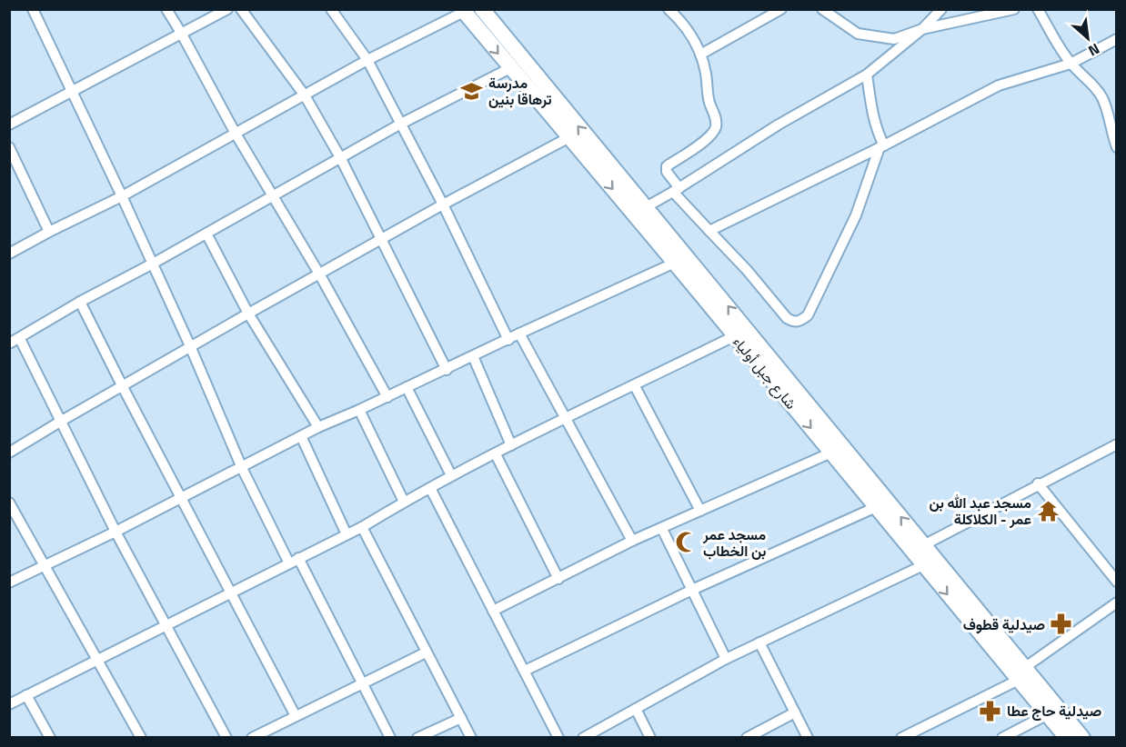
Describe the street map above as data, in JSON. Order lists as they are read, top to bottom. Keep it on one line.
{"streets":{"main road":["شارع جبل أولياء"]},"places":{"school or university":["مدرسة ترهاقا بنين"],"temple":["مسجد عبد الله بن عمر - الكلاكلة"],"mosque":["مسجد عمر بن الخطاب"],"pharmacy":["صيدلية قطوف","صيدلية حاج عطا"]},"north":"bottom right"}
